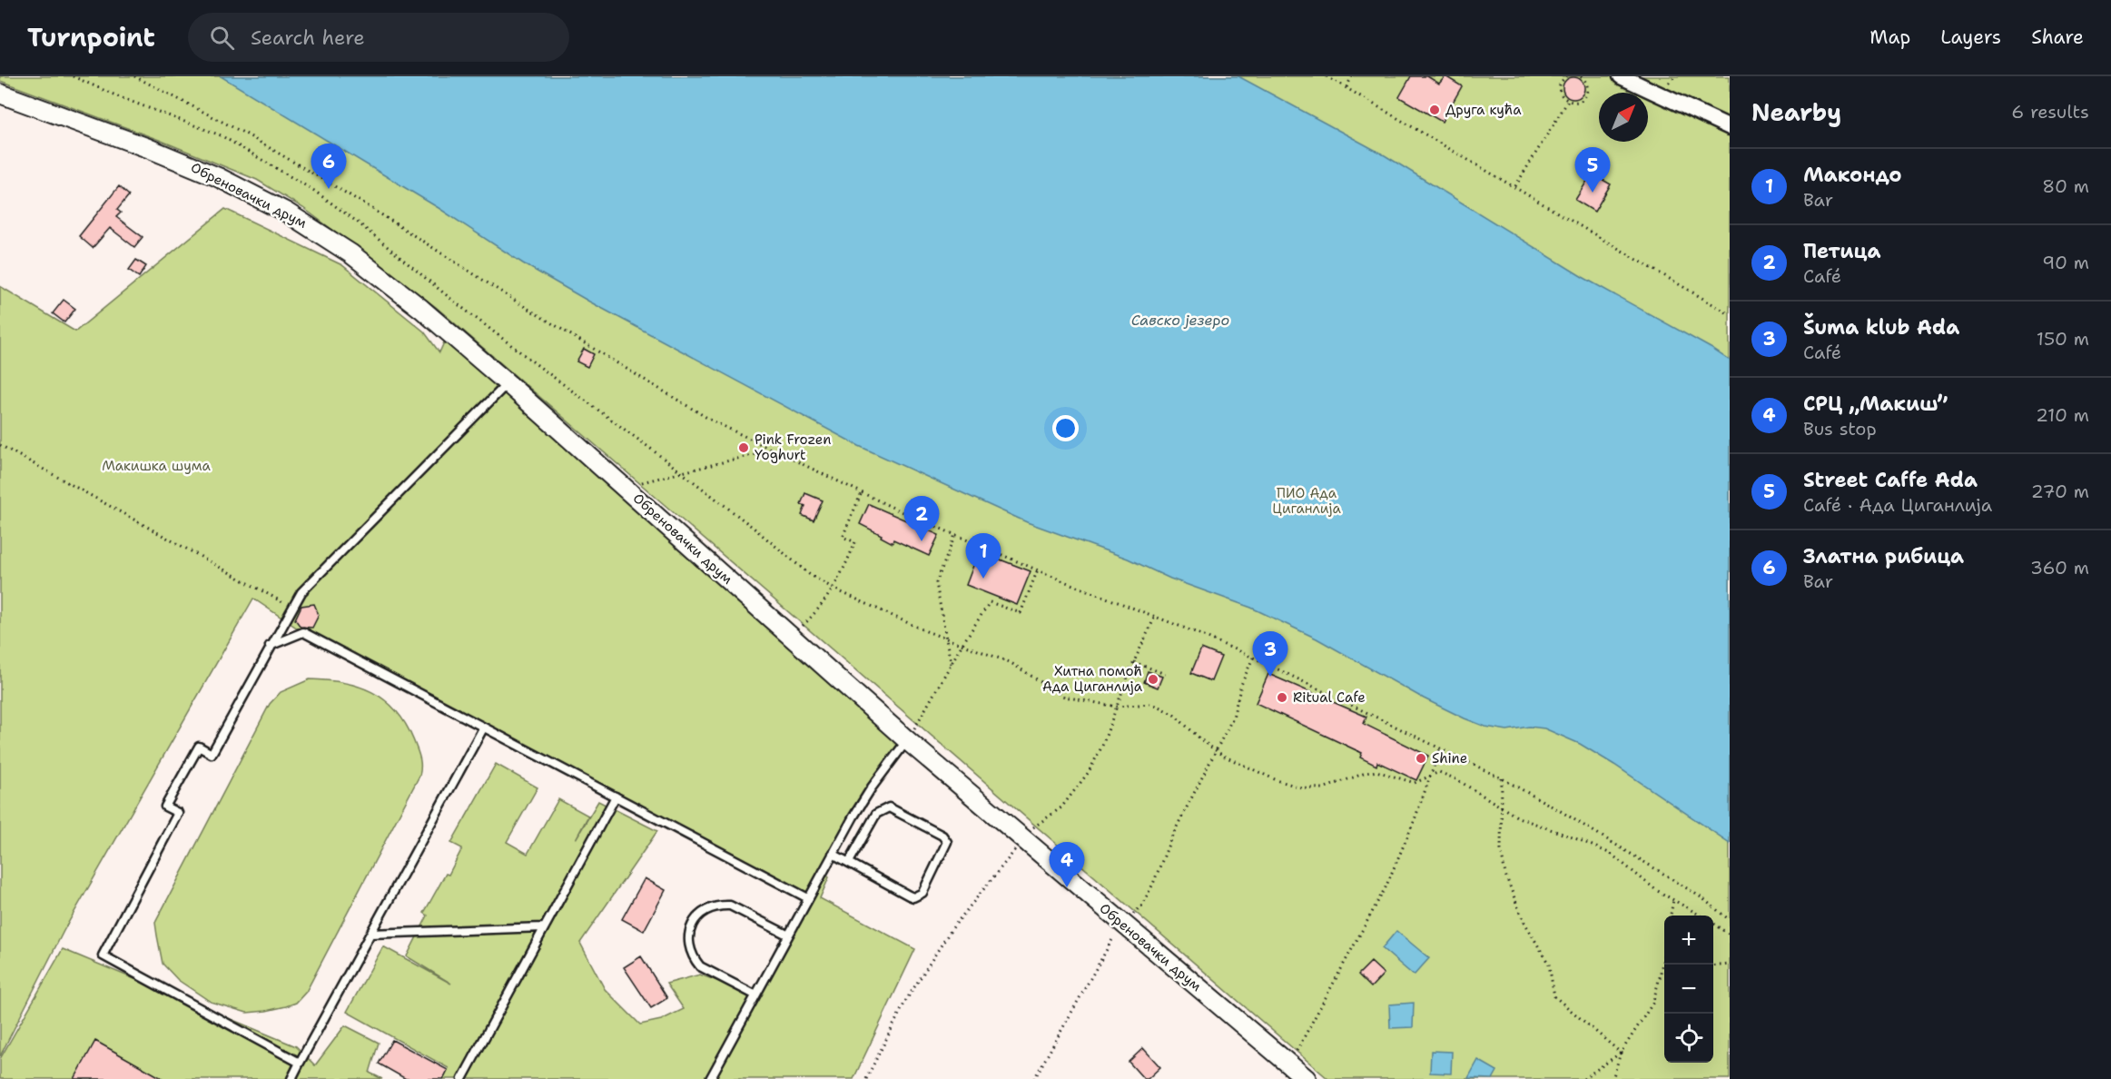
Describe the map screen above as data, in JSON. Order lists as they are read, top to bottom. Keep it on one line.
{"streets":{"street":["Обреновачки друм"]},"water":["Савско језеро"],"parks":["Макишка шума","ПИО Ада Циганлија"],"places":["Друга кућа","Pink Frozen Yoghurt","Хитна помоћ Ада Циганлија","Ritual Cafe","Shine"],"north":"top right","page":{"header":"Turnpoint","search":"Search here","nav":["Map","Layers","Share"],"heading":["Nearby","6 results"],"pins":["6","5","2","1","3","4"],"list":[{"mark":"1","name":"Макондо","note":"Bar","value":"80 m"},{"mark":"2","name":"Петица","note":"Café","value":"90 m"},{"mark":"3","name":"Šuma klub Ada","note":"Café","value":"150 m"},{"mark":"4","name":"СРЦ „Макиш”","note":"Bus stop","value":"210 m"},{"mark":"5","name":"Street Caffe Ada","note":"Café · Ада Циганлија","value":"270 m"},{"mark":"6","name":"Златна рибица","note":"Bar","value":"360 m"}],"map_buttons":["+","−"]}}
